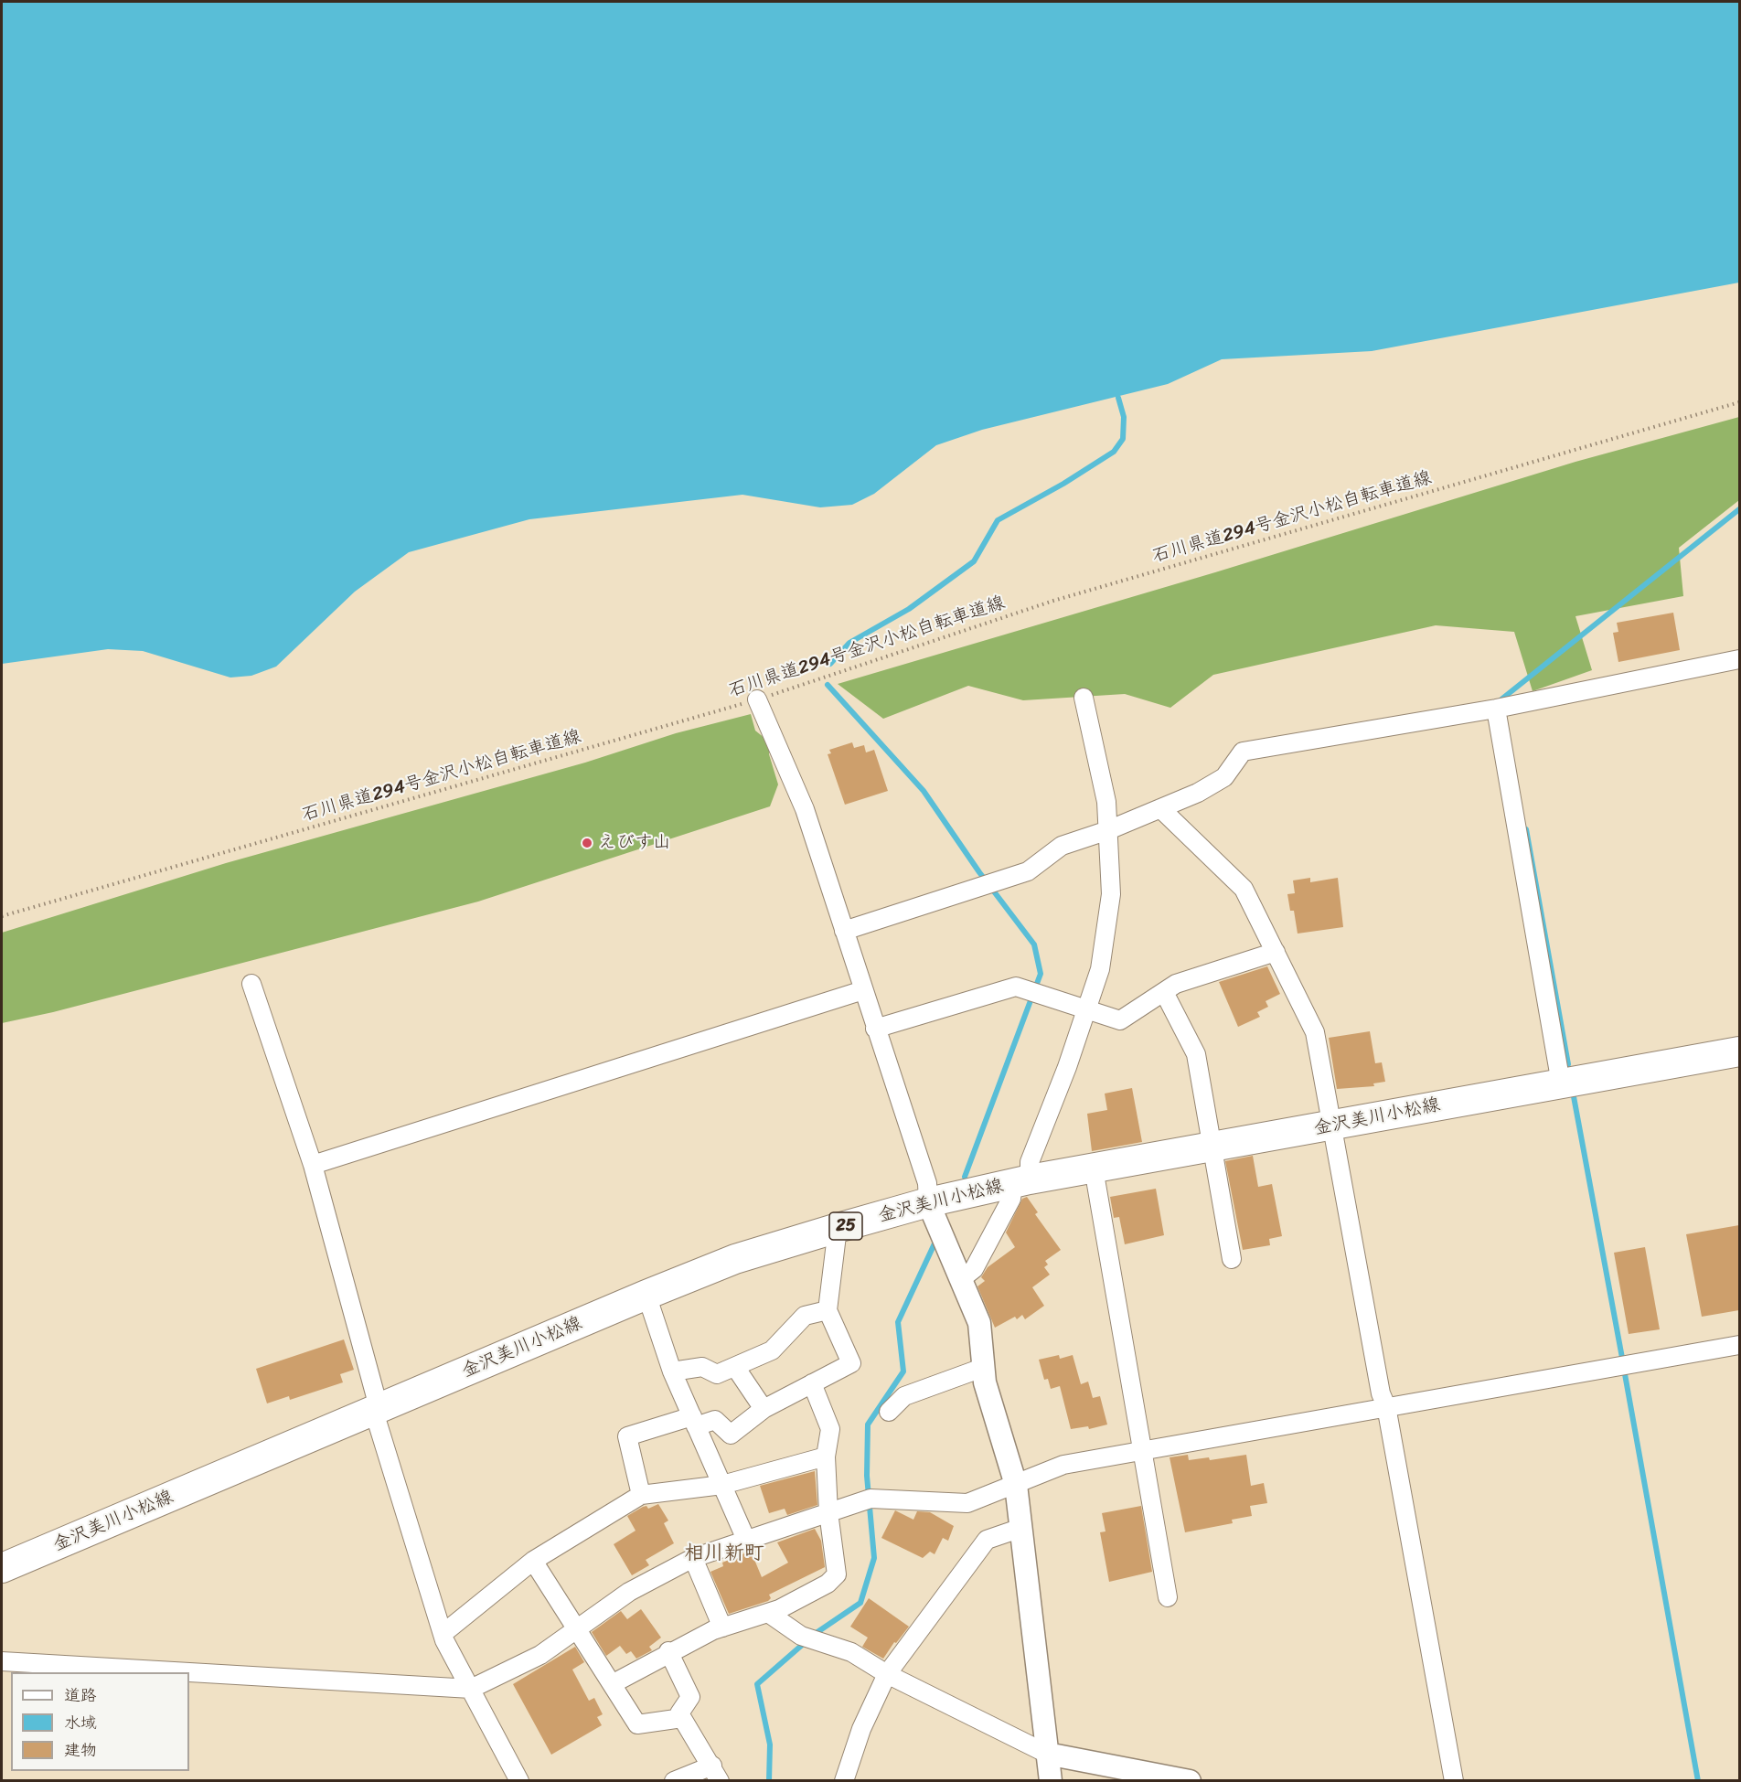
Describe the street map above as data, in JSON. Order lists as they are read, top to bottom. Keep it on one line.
{"streets":{"main road":["金沢美川小松線","25"],"path":["石川県道294号金沢小松自転車道線"]},"districts":["相川新町"],"places":["えびす山"],"legend":["道路","水域","建物"]}
